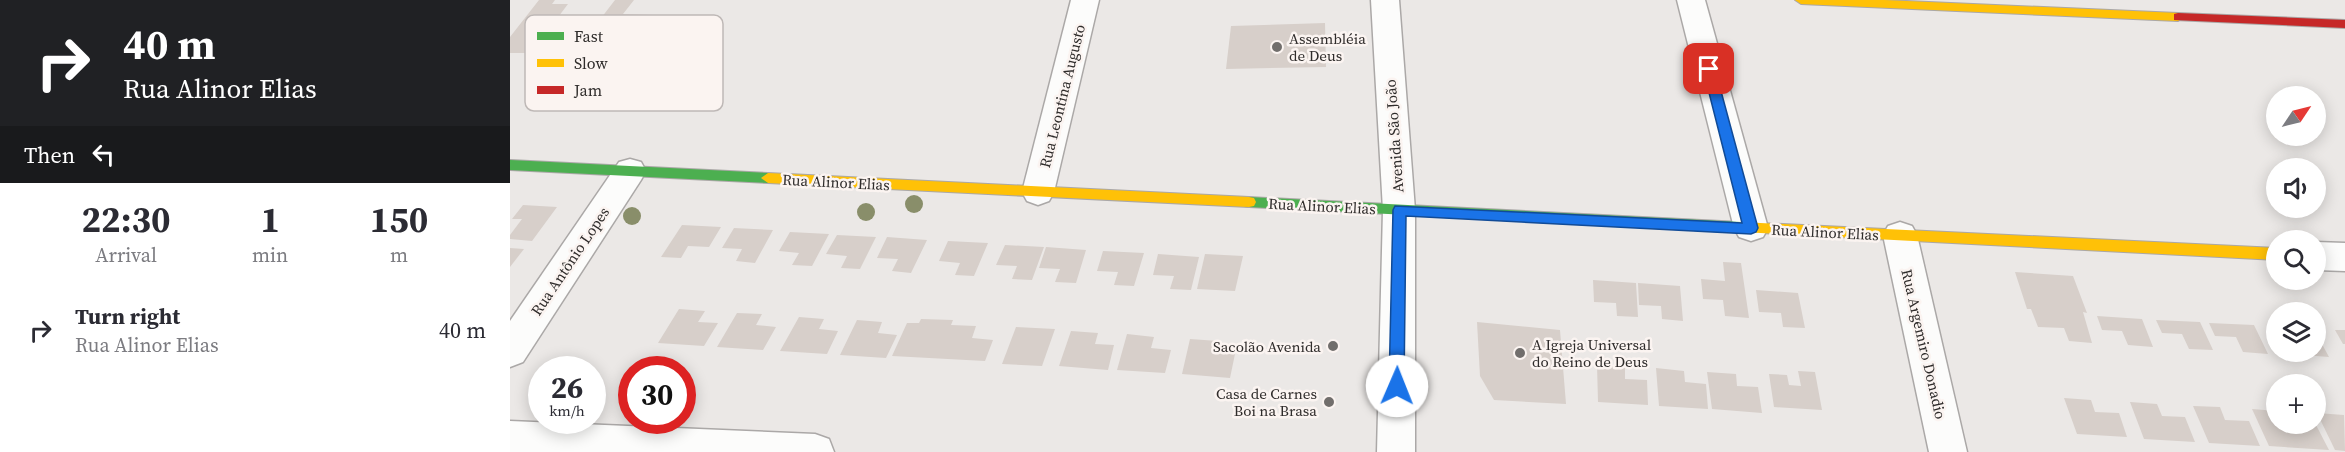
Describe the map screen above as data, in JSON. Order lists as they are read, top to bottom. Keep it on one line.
{"streets":{"street":["Rua Leontina Augusto","Avenida São João","Rua Alinor Elias","Rua Antônio Lopes","Rua Argemiro Donadio"]},"crossings":[["Rua Leontina Augusto","Rua Alinor Elias"],["Avenida São João","Rua Alinor Elias"],["Rua Alinor Elias","Rua Antônio Lopes"],["Rua Alinor Elias","Rua Argemiro Donadio"]],"places":["Assembléia de Deus","Sacolão Avenida","A Igreja Universal do Reino de Deus","Casa de Carnes Boi na Brasa"],"legend":["Fast","Slow","Jam"],"north":"top right","page":{"turn":["40 m","Rua Alinor Elias"],"map_buttons":"+","then":"Then","eta":["22:30","Arrival","1","min","150","m"],"list":[{"name":"Turn right","note":"Rua Alinor Elias","value":"40 m"}],"speed":"26 km/h","limit":"30"}}
